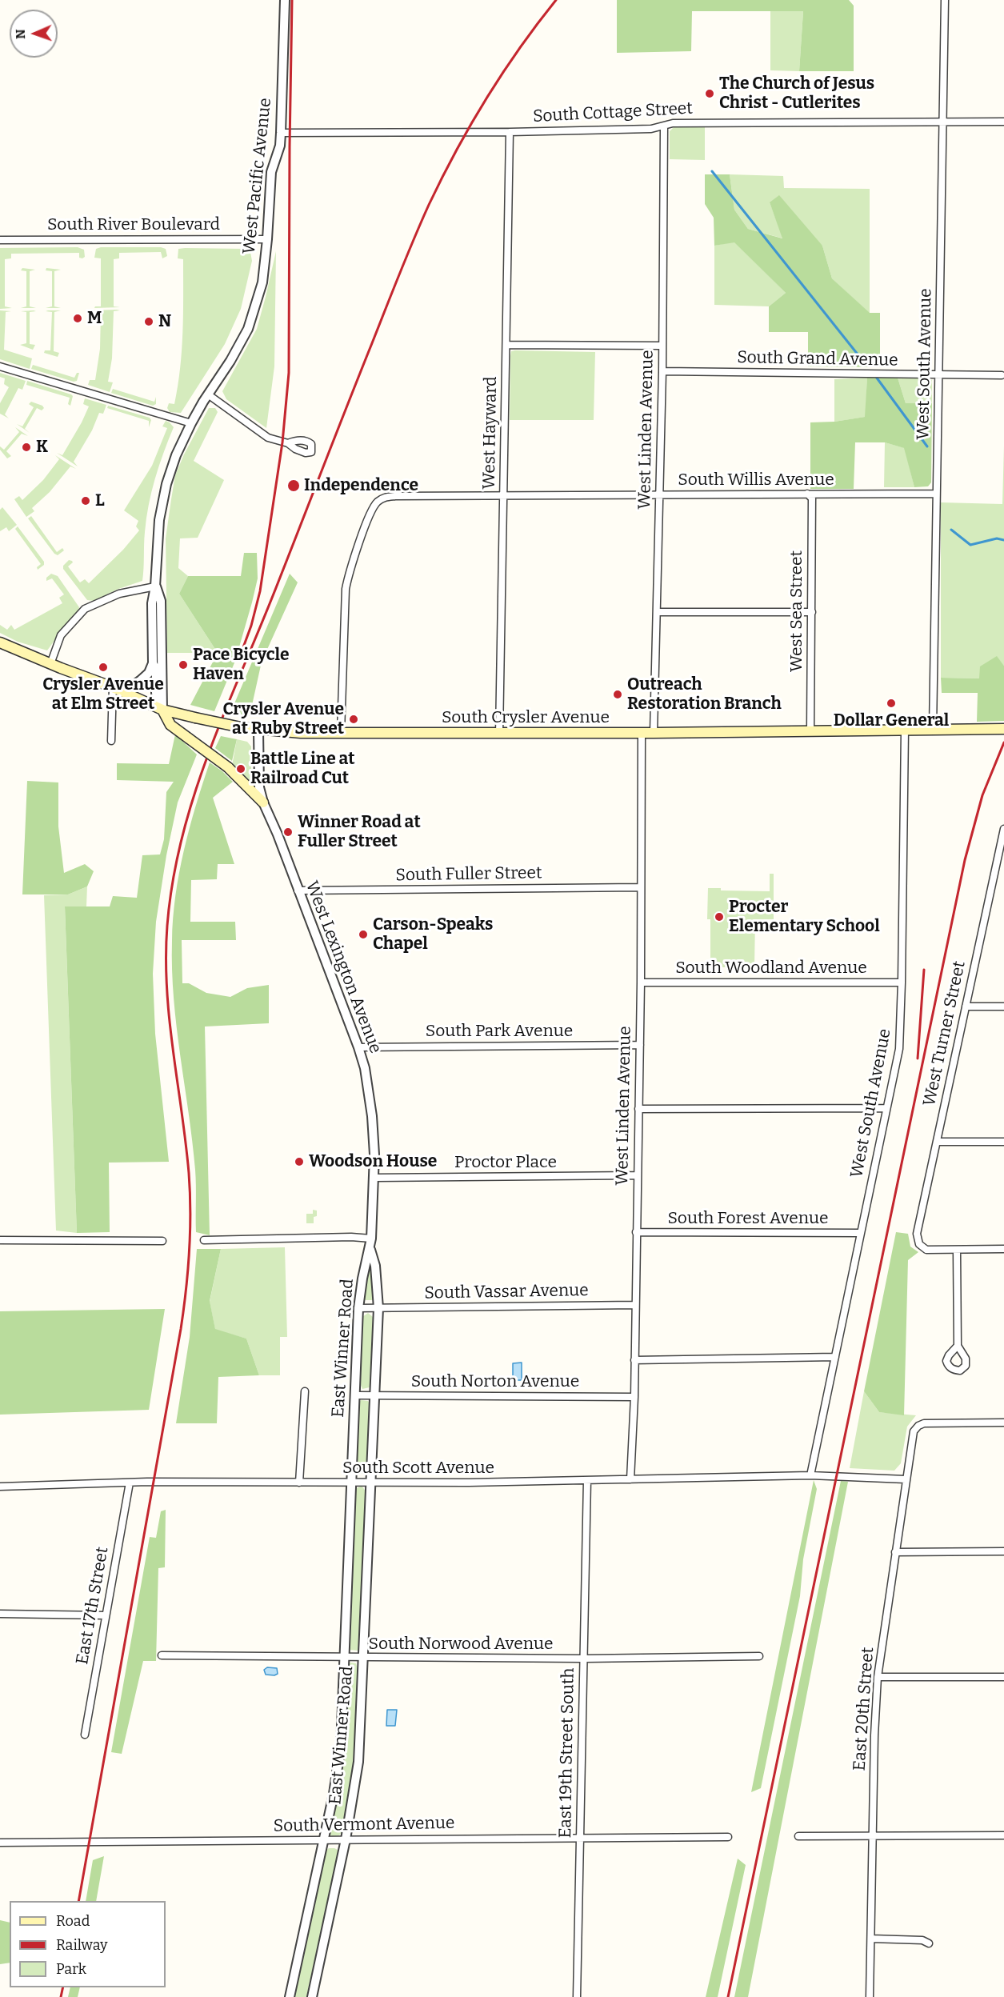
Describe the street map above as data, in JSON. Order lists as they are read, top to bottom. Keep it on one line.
{"streets":{"main road":["South Crysler Avenue"],"street":["South Cottage Street","West Pacific Avenue","South River Boulevard","South Grand Avenue","West South Avenue","West Linden Avenue","West Hayward","South Willis Avenue","West Sea Street","South Fuller Street","West Lexington Avenue","South Woodland Avenue","South Park Avenue","West Turner Street","Proctor Place","South Forest Avenue","South Vassar Avenue","East Winner Road","South Norton Avenue","South Scott Avenue","East 17th Street","South Norwood Avenue","East 20th Street","East 19th Street South","South Vermont Avenue"]},"crossings":[["South Cottage Street","West Pacific Avenue"],["South Cottage Street","West South Avenue"],["South Cottage Street","West Linden Avenue"],["South Cottage Street","West Hayward"],["West Pacific Avenue","South River Boulevard"],["South Grand Avenue","West South Avenue"],["South Grand Avenue","West Linden Avenue"],["West South Avenue","South Willis Avenue"],["West South Avenue","South Crysler Avenue"],["West South Avenue","South Woodland Avenue"],["West South Avenue","South Forest Avenue"],["West South Avenue","South Scott Avenue"],["West Linden Avenue","South Willis Avenue"],["West Linden Avenue","South Crysler Avenue"],["West Linden Avenue","South Fuller Street"],["West Linden Avenue","South Woodland Avenue"],["West Linden Avenue","South Park Avenue"],["West Linden Avenue","Proctor Place"],["West Linden Avenue","South Forest Avenue"],["West Linden Avenue","South Vassar Avenue"],["West Linden Avenue","South Norton Avenue"],["West Linden Avenue","South Scott Avenue"],["West Hayward","South Willis Avenue"],["West Hayward","South Crysler Avenue"],["South Willis Avenue","West Sea Street"],["South Willis Avenue","South Crysler Avenue"],["West Sea Street","South Crysler Avenue"],["South Crysler Avenue","West Lexington Avenue"],["South Fuller Street","West Lexington Avenue"],["West Lexington Avenue","South Park Avenue"],["West Lexington Avenue","Proctor Place"],["West Lexington Avenue","East Winner Road"],["South Vassar Avenue","East Winner Road"],["East Winner Road","South Norton Avenue"],["East Winner Road","South Scott Avenue"],["East Winner Road","South Norwood Avenue"],["East Winner Road","South Vermont Avenue"],["South Scott Avenue","East 17th Street"],["South Scott Avenue","East 20th Street"],["South Scott Avenue","East 19th Street South"],["South Norwood Avenue","East 19th Street South"],["East 19th Street South","South Vermont Avenue"]],"places":["The Church of Jesus Christ - Cutlerites","M","N","K","Independence","L","Pace Bicycle Haven","Crysler Avenue at Elm Street","Outreach Restoration Branch","Dollar General","Crysler Avenue at Ruby Street","Battle Line at Railroad Cut","Winner Road at Fuller Street","Procter Elementary School","Carson-Speaks Chapel","Woodson House"],"legend":["Road","Railway","Park"],"north":"left"}
